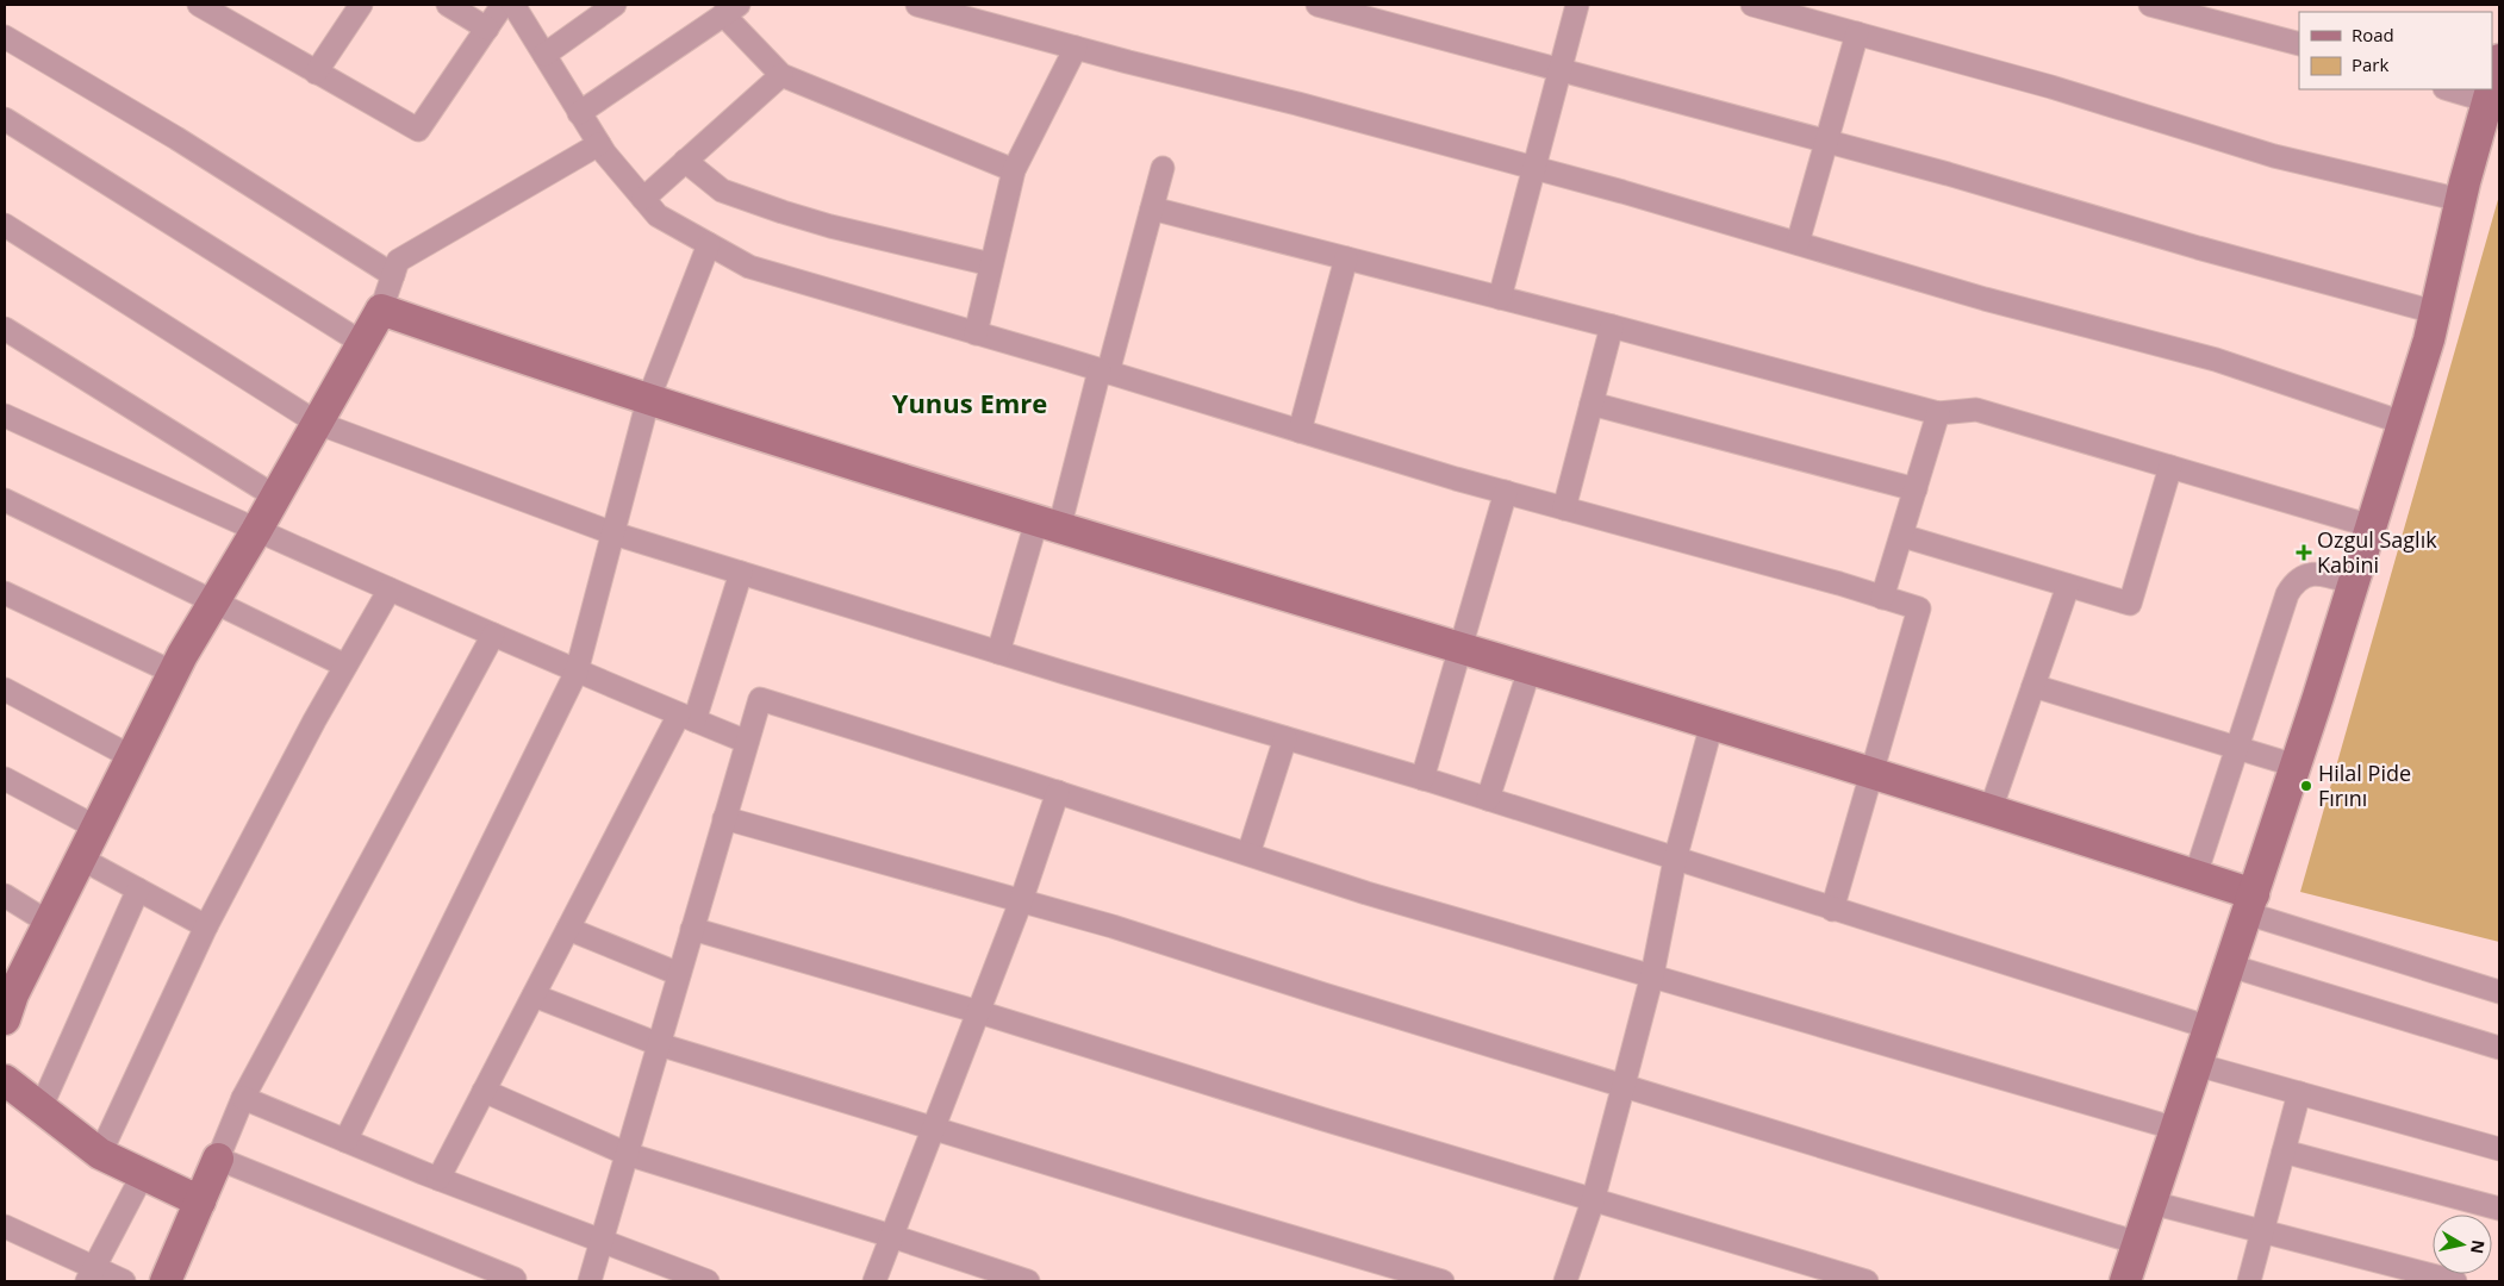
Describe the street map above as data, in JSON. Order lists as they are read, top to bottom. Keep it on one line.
{"districts":["Yunus Emre"],"places":{"health":["Ozgul Saglık Kabini"],"other":["Hilal Pide Fırını"]},"legend":["Road","Park"],"north":"right"}
